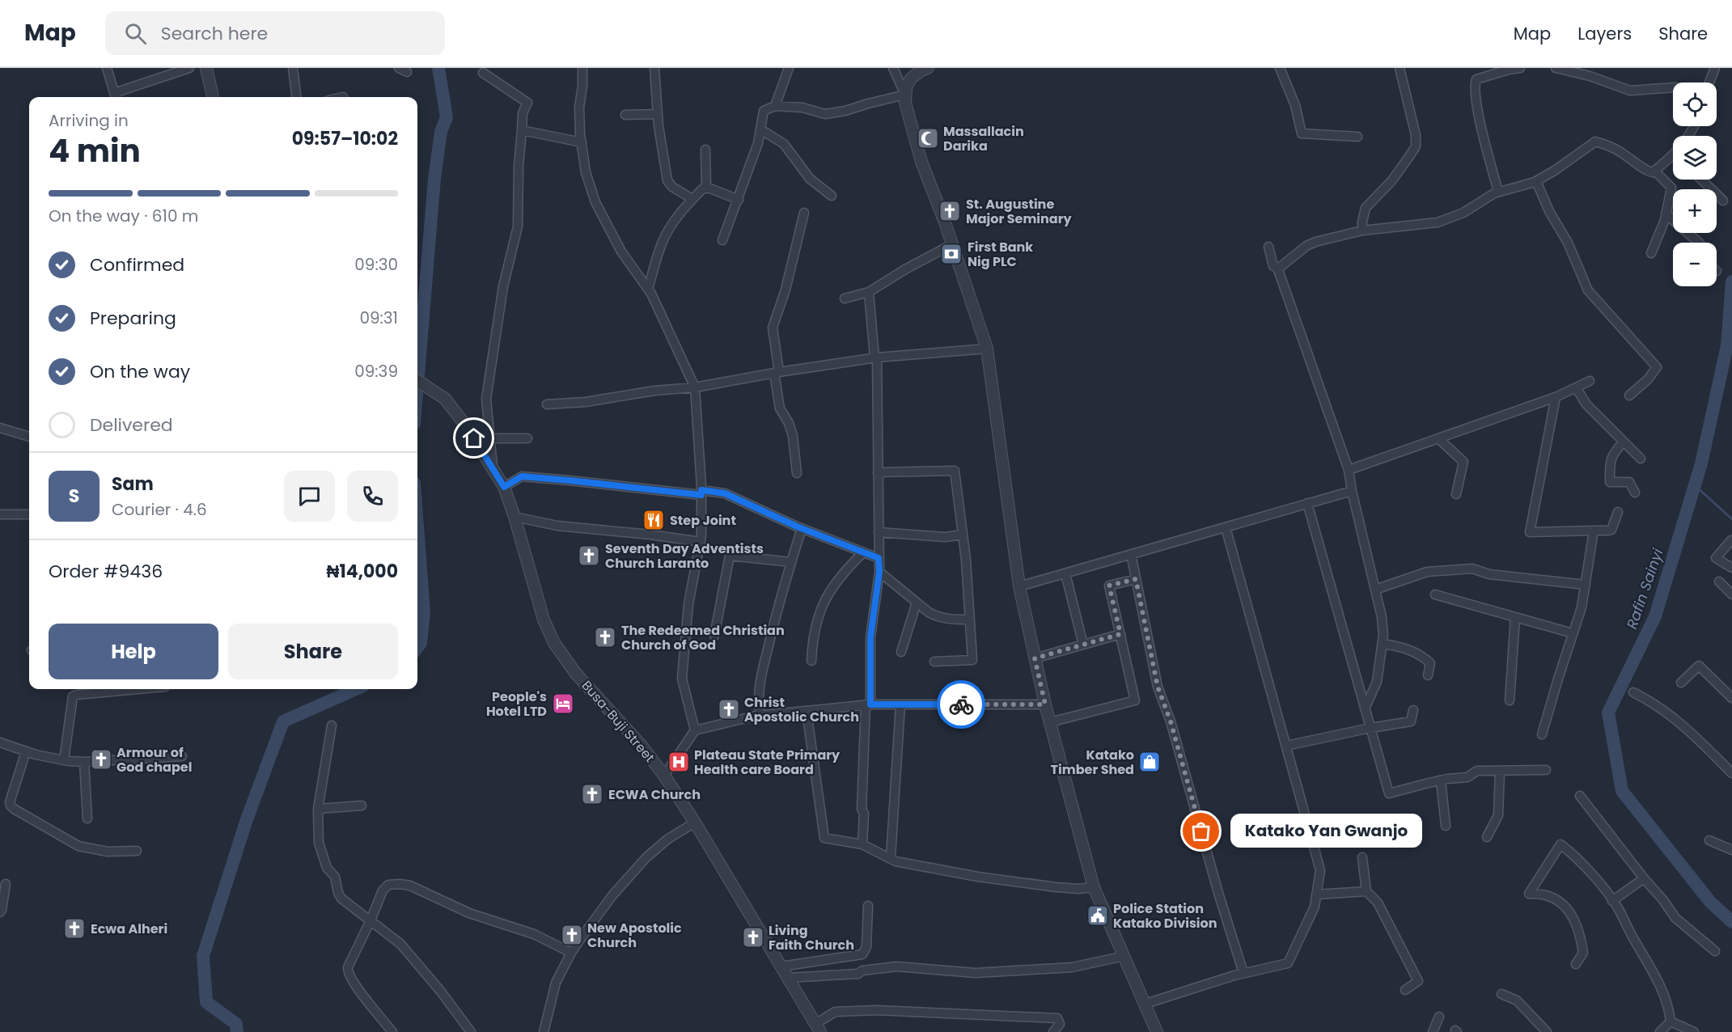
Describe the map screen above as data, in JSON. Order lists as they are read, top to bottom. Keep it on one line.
{"streets":{"street":["Busa-Buji Street"]},"water":["Rafin Sainyi"],"places":{"mosque":["Massallacin Darika"],"church":["St. Augustine Major Seminary","Seventh Day Adventists Church Laranto","The Redeemed Christian Church of God","Christ Apostolic Church","Armour of God chapel","ECWA Church","Ecwa Alheri","New Apostolic Church","Living Faith Church"],"bank":["First Bank Nig PLC"],"restaurant":["Step Joint"],"hotel":["People's Hotel LTD"],"hospital":["Plateau State Primary Health care Board"],"shop":["Katako Timber Shed"],"other":["Katako Yan Gwanjo"],"public building":["Police Station Katako Division"]},"page":{"header":"Map","search":"Search here","nav":["Map","Layers","Share"],"map_buttons":["+","−"],"heading":["4 min","Arriving in","09:57–10:02"],"panel":["Sam","Courier · 4.6","Order #9436","₦14,000"],"bar":"On the way · 610 m","list":[["Confirmed","09:30"],["Preparing","09:31"],["On the way","09:39"],"Delivered"],"round":"S","buttons":["Help","Share"],"bubble":"Katako Yan Gwanjo"}}
